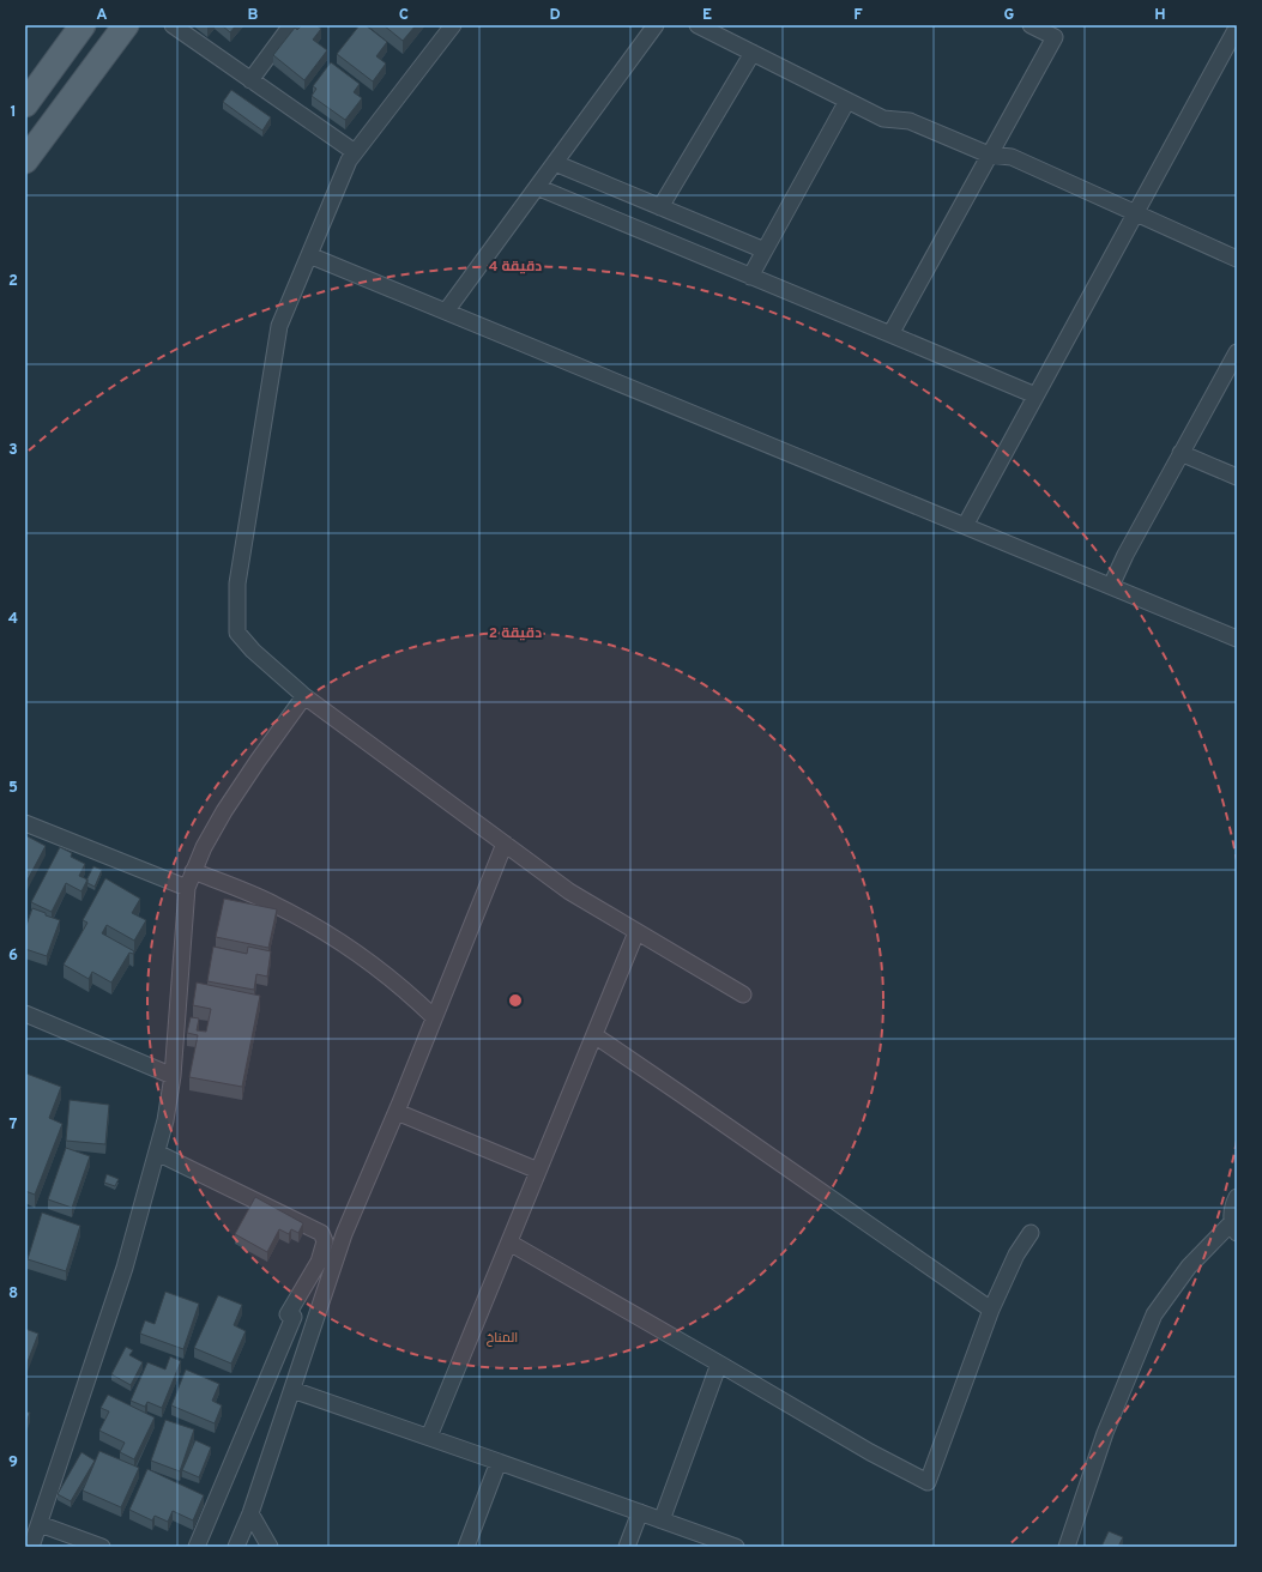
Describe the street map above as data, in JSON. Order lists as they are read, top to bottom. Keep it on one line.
{"districts":["المناخ"],"grid":{"columns":["A","B","C","D","E","F","G","H"],"rows":["1","2","3","4","5","6","7","8","9"]},"rings":["4 دقيقة","2 دقيقة"]}
